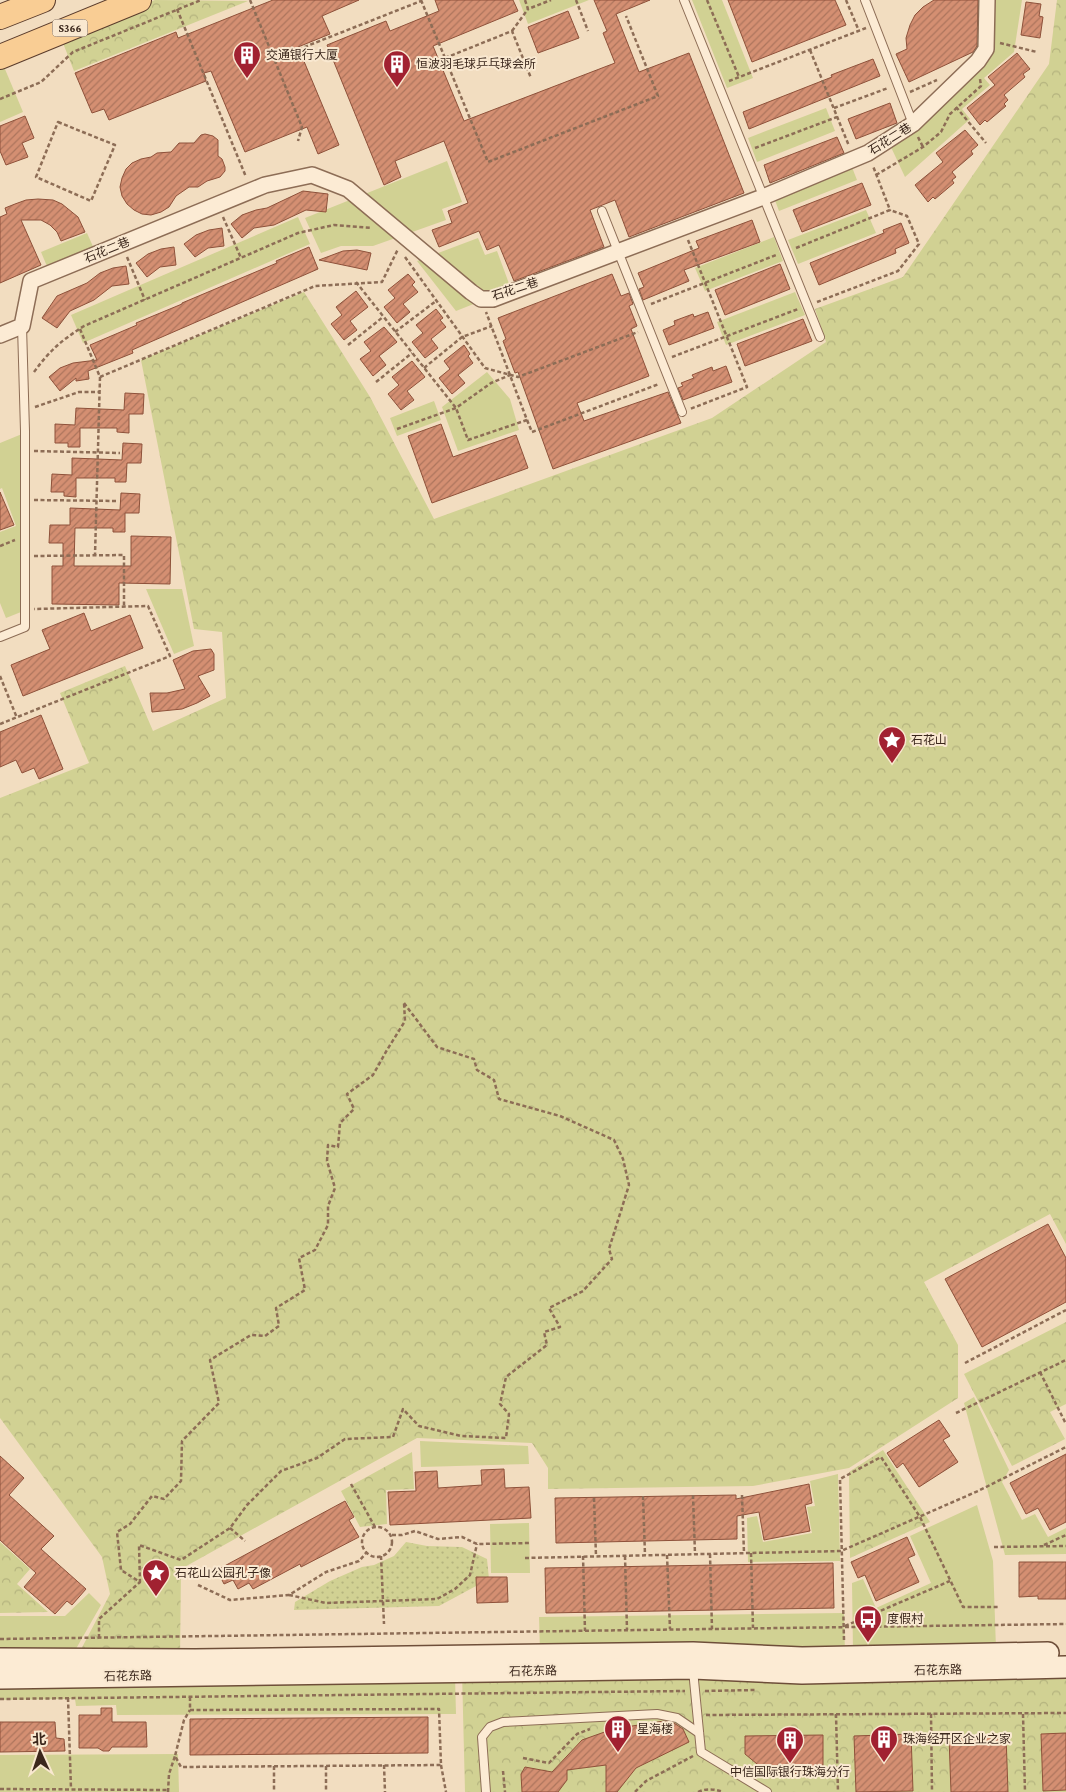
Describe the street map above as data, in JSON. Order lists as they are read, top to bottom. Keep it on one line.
{"streets":{"main road":["S366","石花东路"],"street":["石花二巷"]},"places":{"building":["交通银行大厦","恒波羽毛球乒乓球会所","星海楼","珠海经开区企业之家","中信国际银行珠海分行"],"place":["石花山","石花山公园孔子像"],"bus stop":["度假村"]},"north":"top"}
